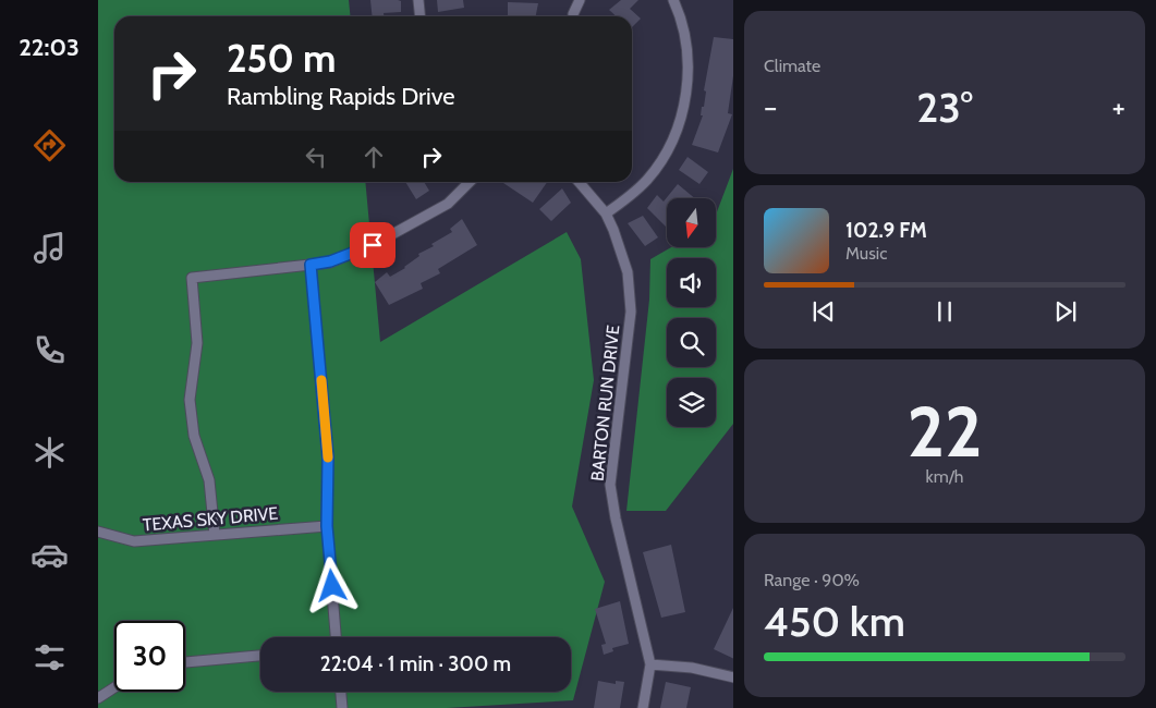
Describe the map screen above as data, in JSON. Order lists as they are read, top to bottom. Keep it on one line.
{"streets":{"street":["BARTON RUN DRIVE","TEXAS SKY DRIVE"]},"north":"bottom","page":{"tabs":"22:03","tile":["Climate",["22","km/h"],["Range · 90%","450 km"]],"turn":["250 m","Rambling Rapids Drive"],"heat":["−","23°","+"],"song":["102.9 FM","Music"],"limit":"30","trip":"22:04 · 1 min · 300 m"}}
